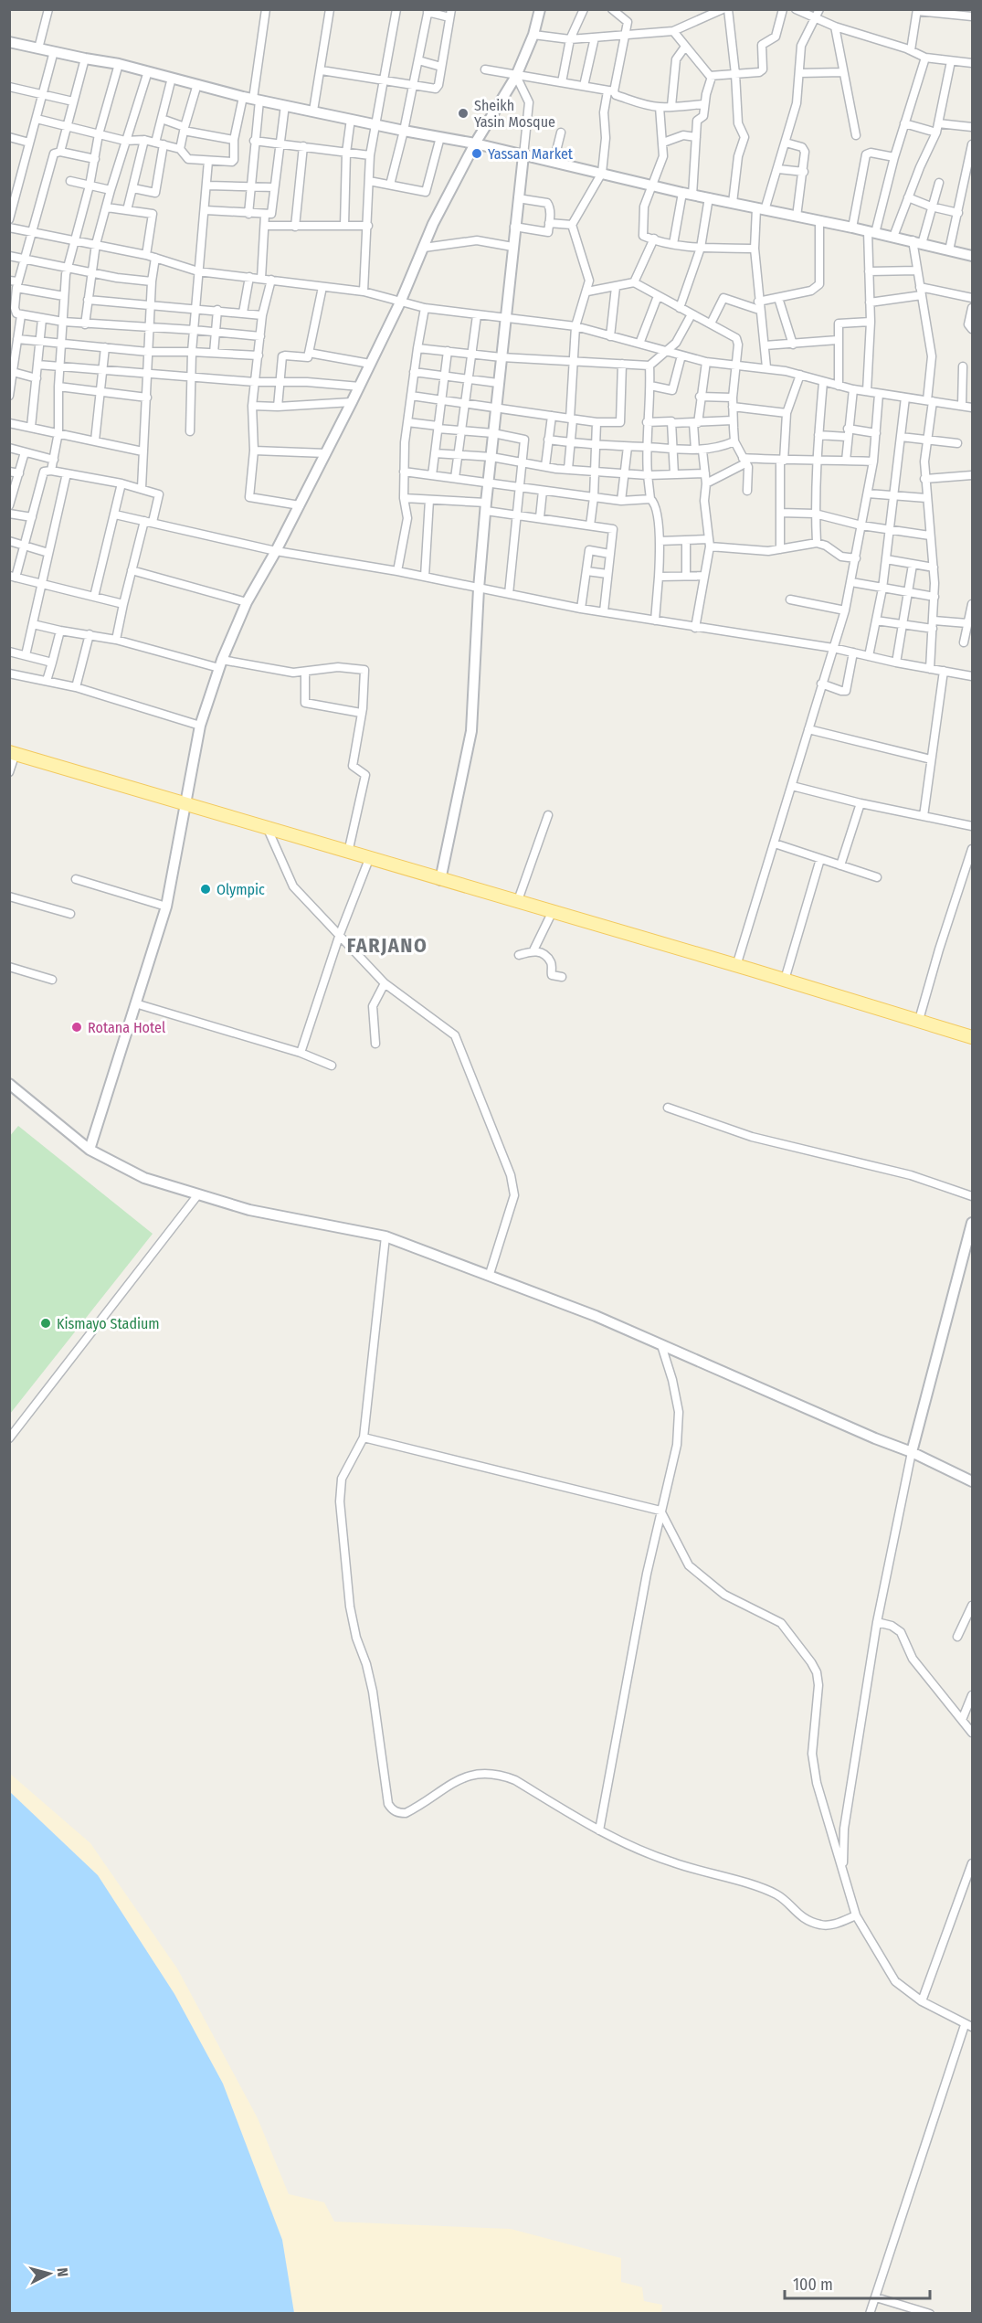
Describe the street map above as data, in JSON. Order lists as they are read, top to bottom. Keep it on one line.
{"districts":["FARJANO"],"places":["Sheikh Yasin Mosque","Yassan Market","Olympic","Rotana Hotel","Kismayo Stadium"],"scale_bar":"100 m","north":"right"}
